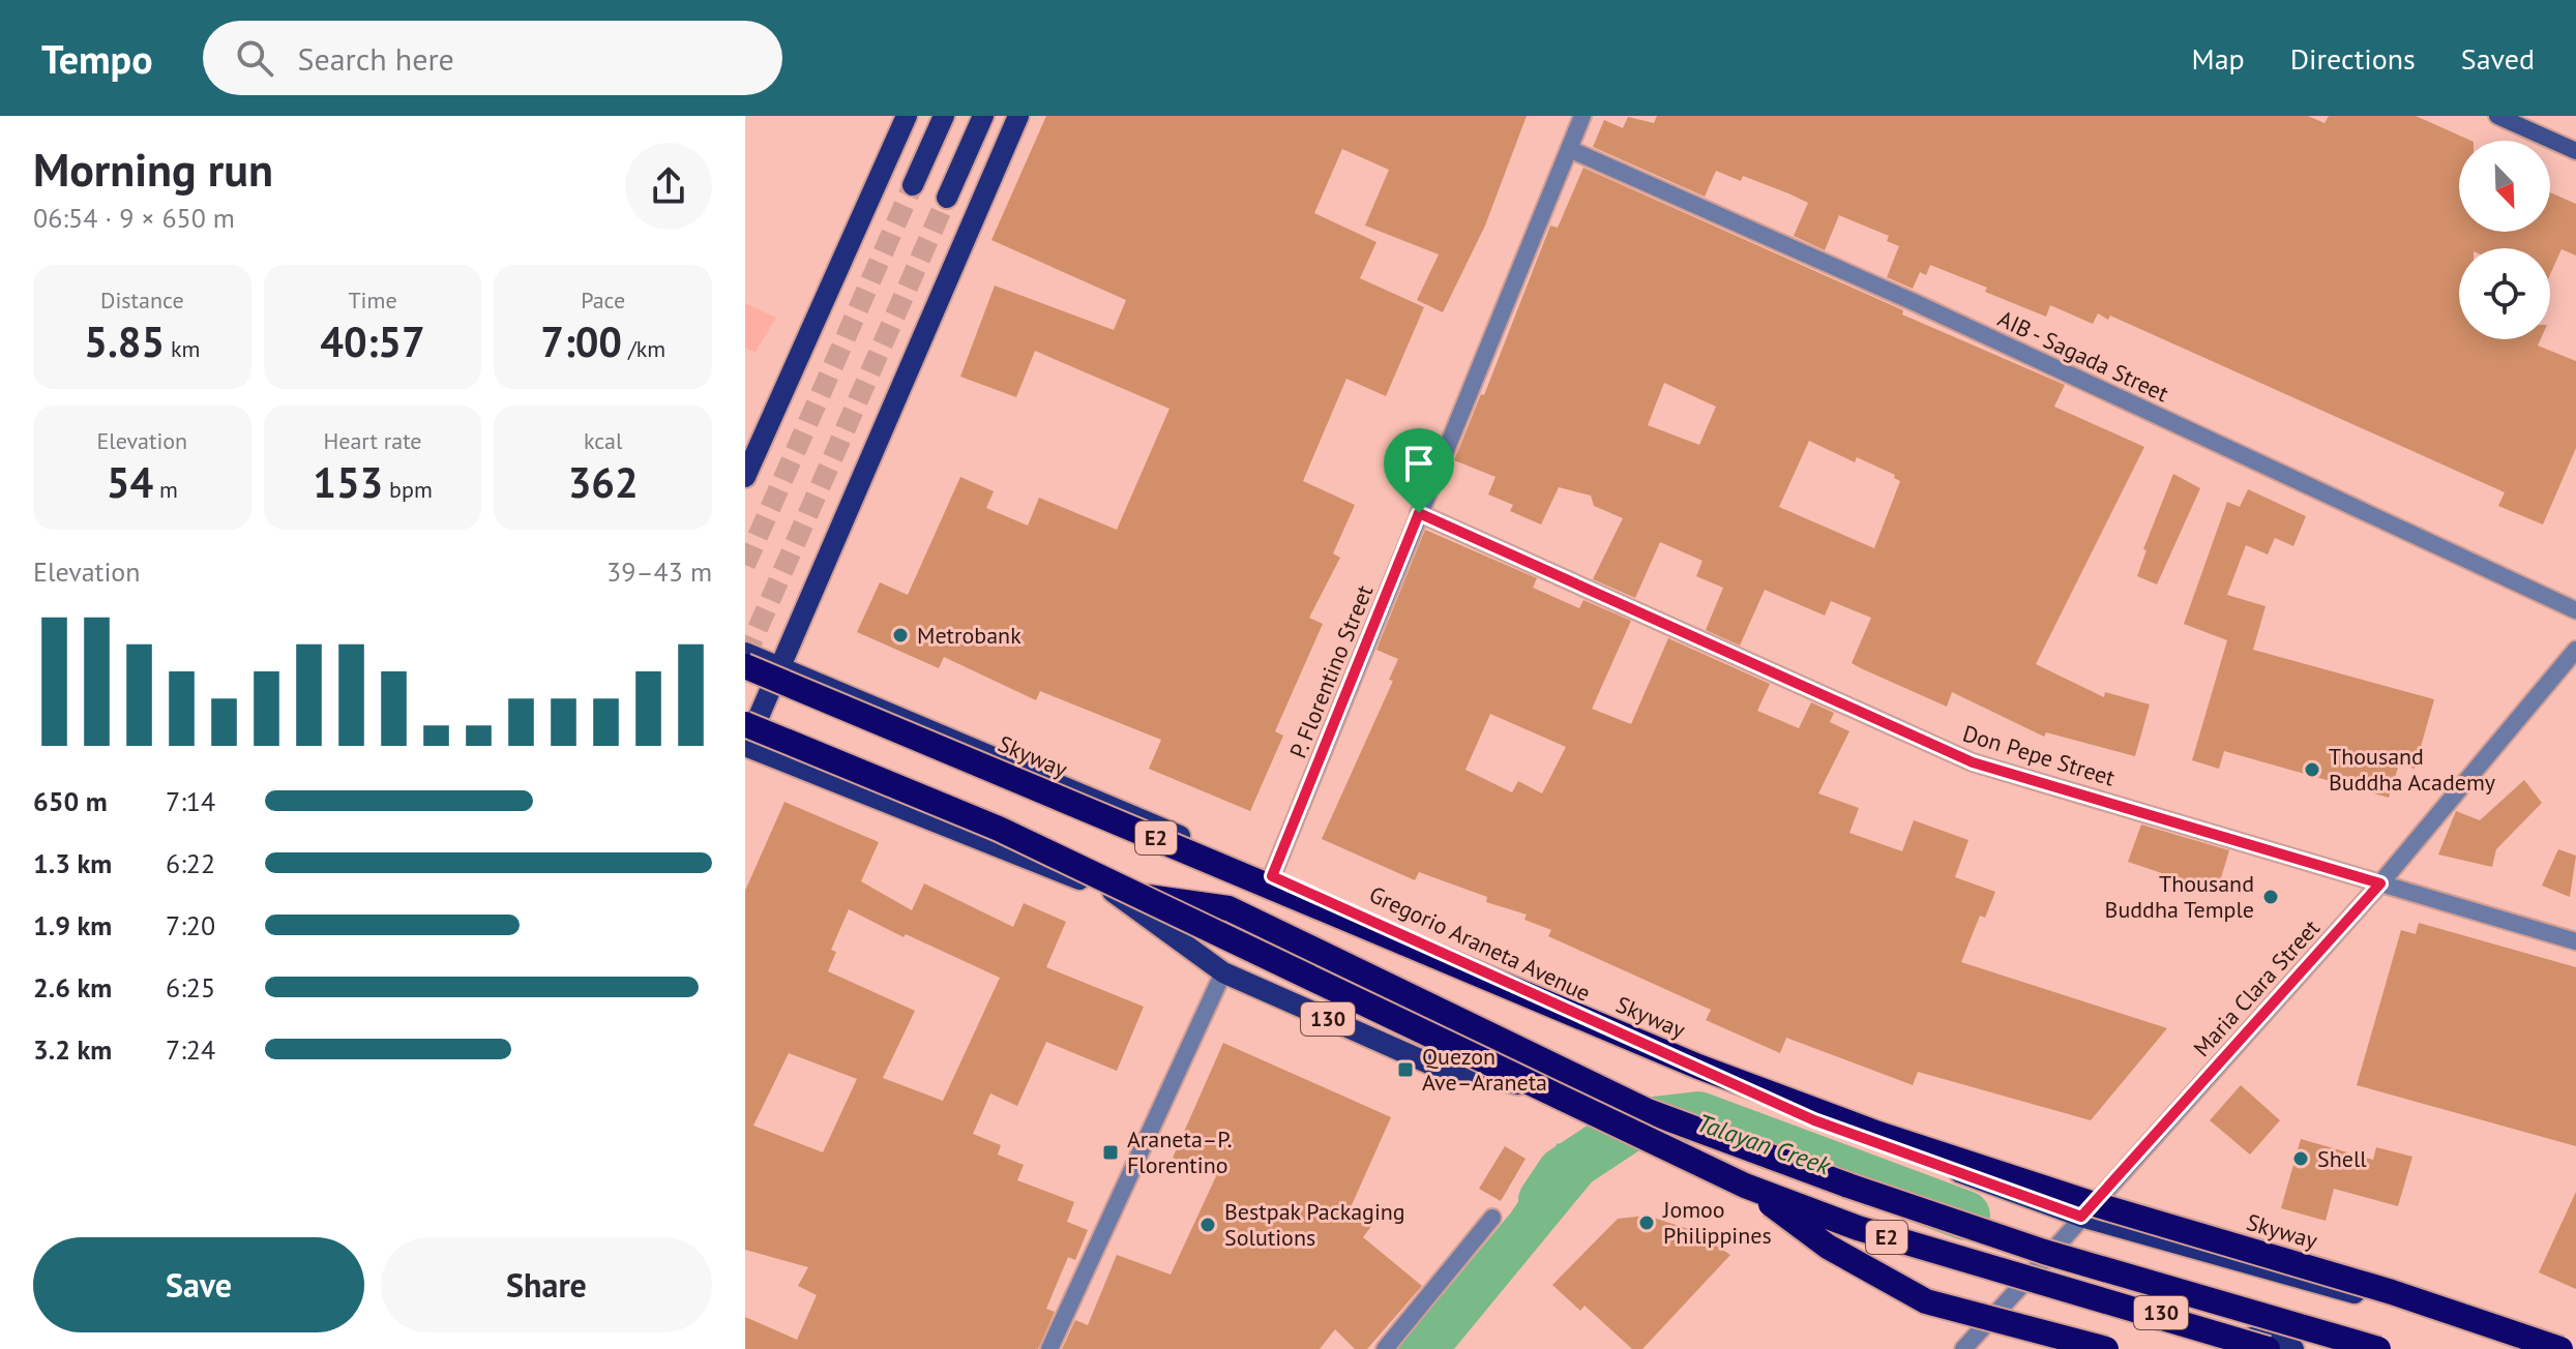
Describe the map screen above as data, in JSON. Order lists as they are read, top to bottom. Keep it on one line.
{"streets":{"highway":["Skyway","E2"],"main road":["Gregorio Araneta Avenue","130"],"street":["AIB - Sagada Street","P. Florentino Street","Don Pepe Street","Maria Clara Street"]},"crossings":[["AIB - Sagada Street","P. Florentino Street"],["P. Florentino Street","Don Pepe Street"],["P. Florentino Street","Gregorio Araneta Avenue"],["Don Pepe Street","Maria Clara Street"],["Gregorio Araneta Avenue","Maria Clara Street"],["Maria Clara Street","130"]],"water":["Talayan Creek"],"places":{"other":["Metrobank","Thousand Buddha Academy","Thousand Buddha Temple","Shell","Jomoo Philippines","Bestpak Packaging Solutions"],"transit":["Quezon Ave–Araneta","Araneta–P. Florentino"]},"north":"bottom right","page":{"header":"Tempo","search":"Search here","nav":["Map","Directions","Saved"],"heading":["Morning run","06:54 · 9 × 650 m"],"stats":[["Distance","5.85 km"],["Time","40:57"],["Pace","7:00 /km"],["Elevation","54 m"],["Heart rate","153 bpm"],["kcal","362"]],"chart":["Elevation","39–43 m"],"list":[{"name":"650 m","note":"7:14"},{"name":"1.3 km","note":"6:22"},{"name":"1.9 km","note":"7:20"},{"name":"2.6 km","note":"6:25"},{"name":"3.2 km","note":"7:24"}],"buttons":["Save","Share"]}}
